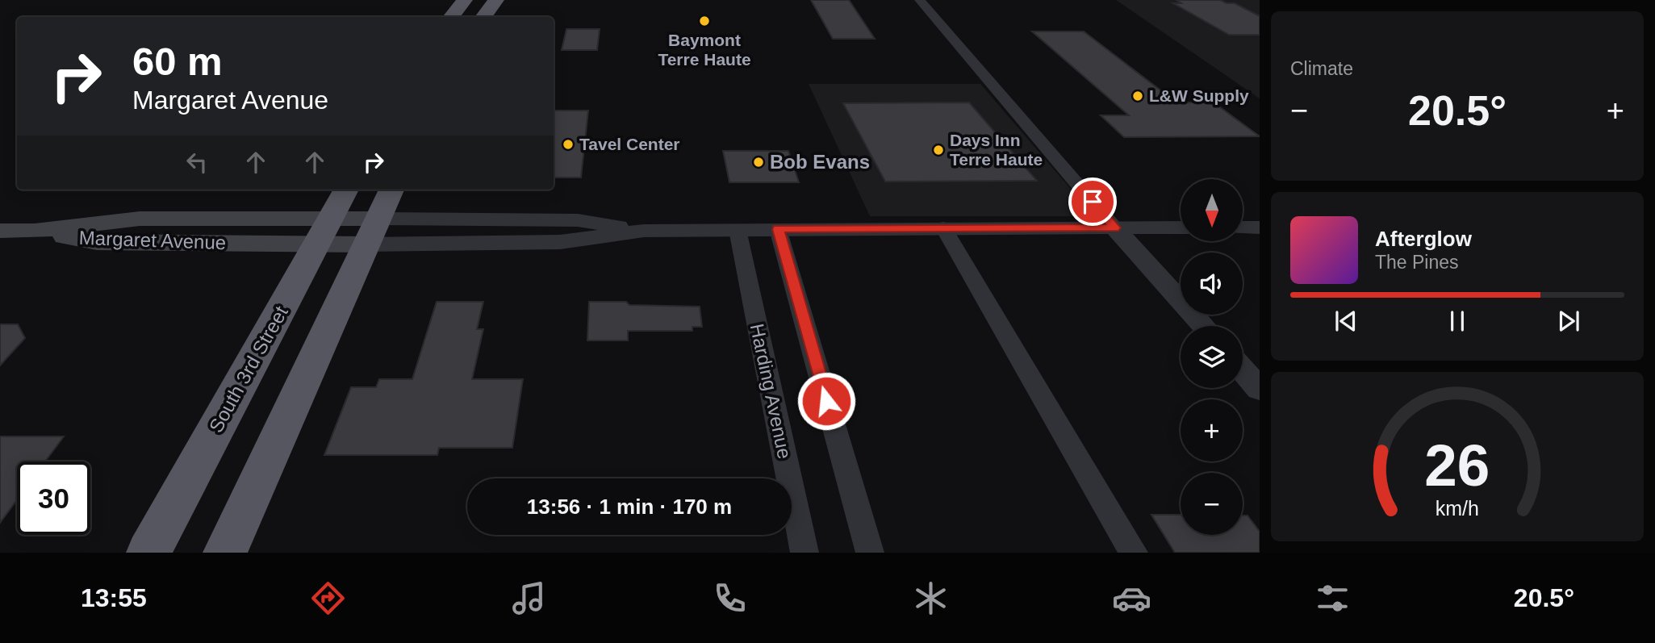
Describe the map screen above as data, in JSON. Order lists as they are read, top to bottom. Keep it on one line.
{"streets":{"highway":["South 3rd Street"],"main road":["Margaret Avenue"],"street":["Harding Avenue"]},"crossings":[["Margaret Avenue","South 3rd Street"],["Margaret Avenue","Harding Avenue"]],"places":["Baymont Terre Haute","L&W Supply","Tavel Center","Days Inn Terre Haute","Bob Evans"],"north":"bottom","page":{"tile":"Climate","turn":["60 m","Margaret Avenue"],"heat":["−","20.5°","+"],"map_buttons":["+","−"],"song":["Afterglow","The Pines"],"limit":"30","trip":"13:56 · 1 min · 170 m","tabs":["13:55","20.5°"],"gauge":["26","km/h"]}}
